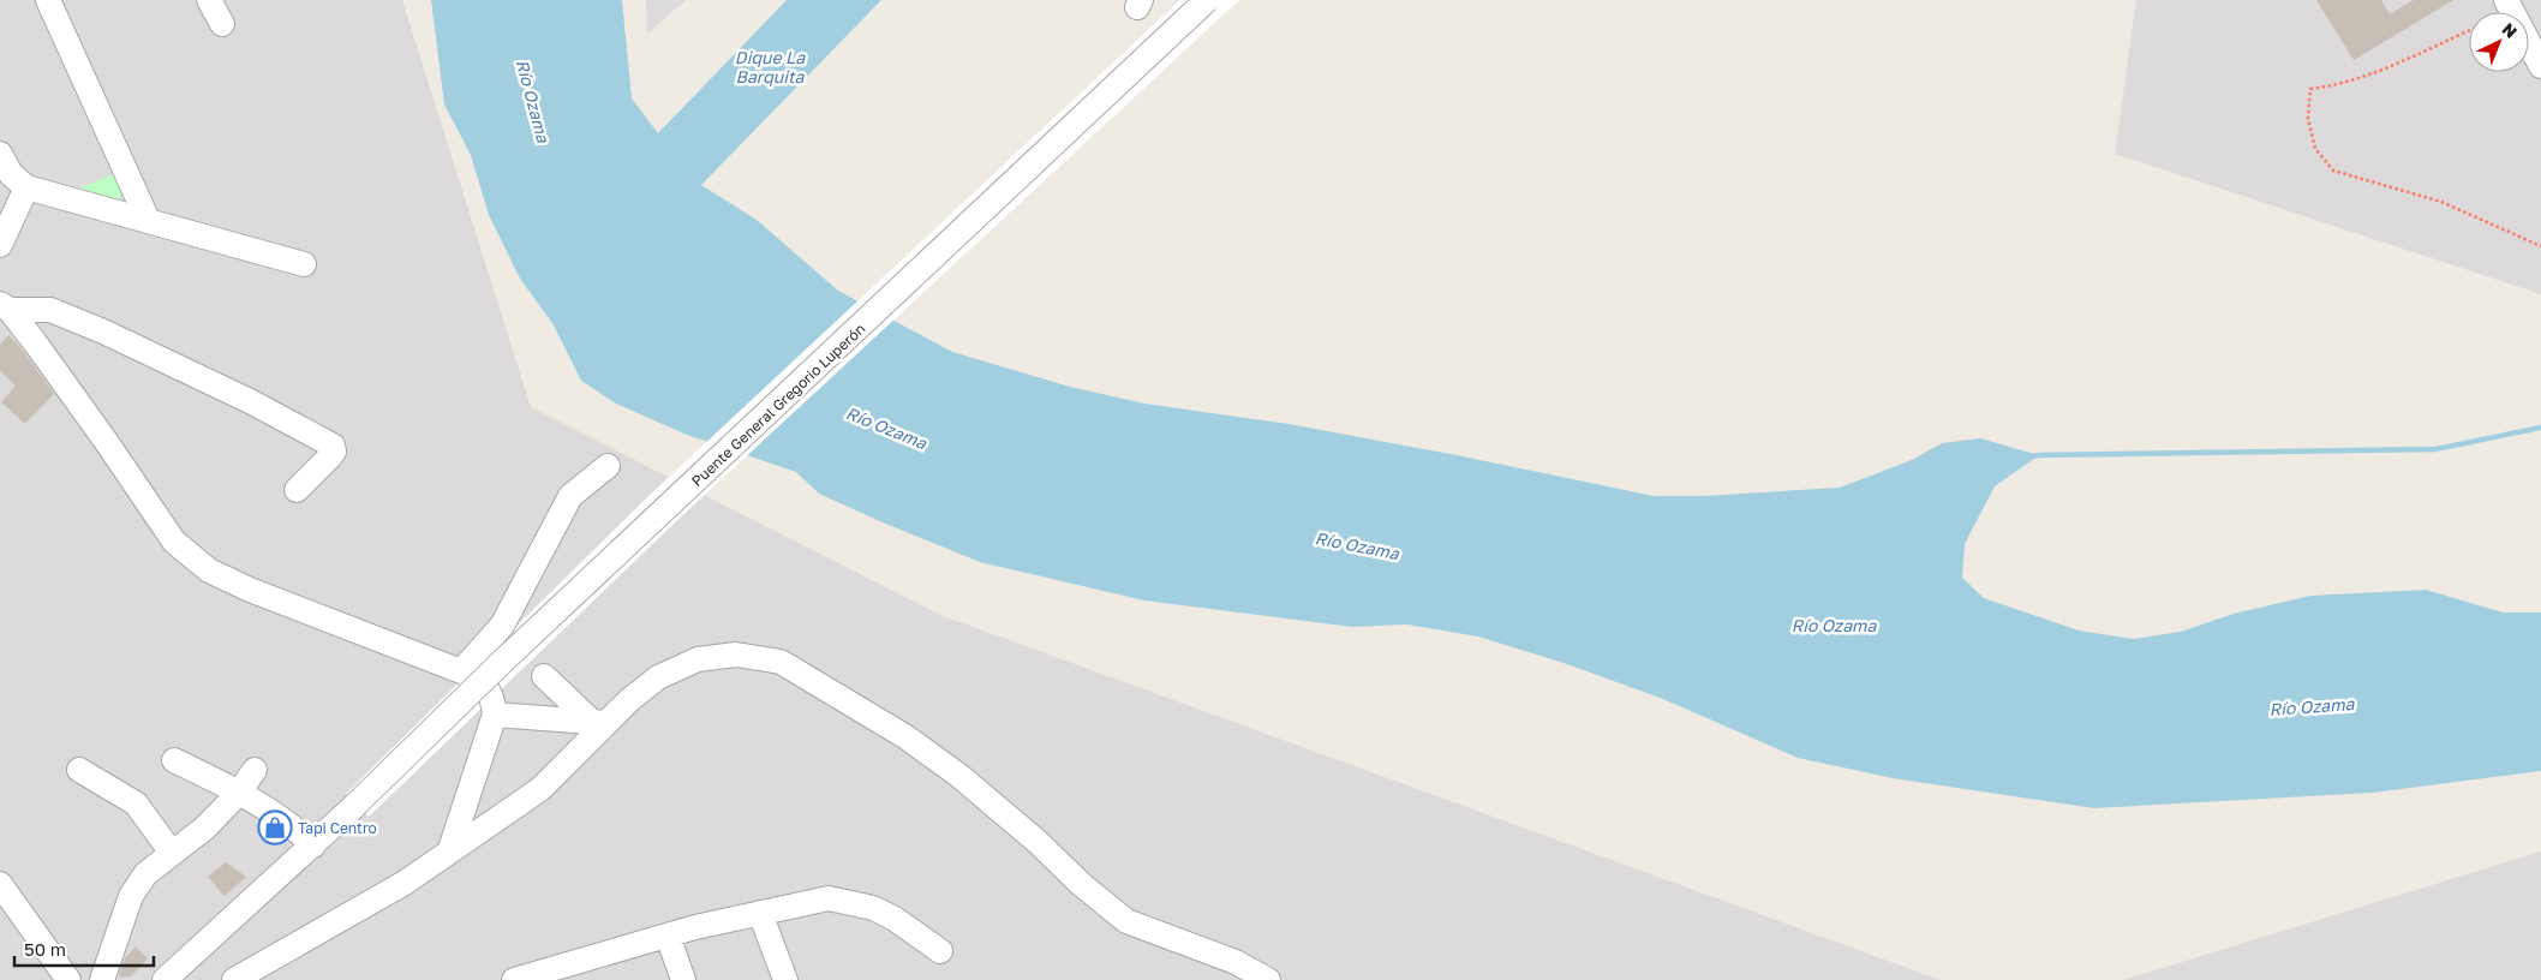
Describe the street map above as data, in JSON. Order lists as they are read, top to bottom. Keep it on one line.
{"streets":{"street":["Puente General Gregorio Luperón"]},"water":["Dique La Barquita","Río Ozama"],"places":{"shop":["Tapi Centro"]},"scale_bar":"50 m","north":"top right"}
